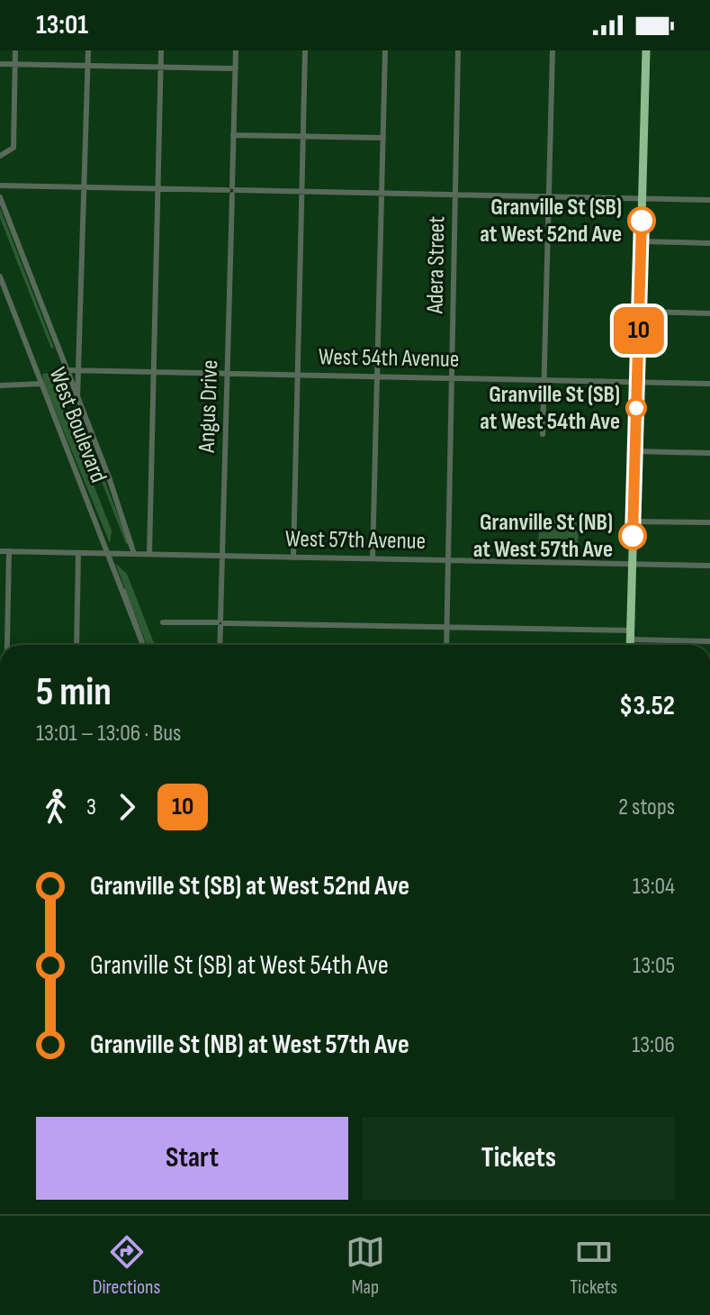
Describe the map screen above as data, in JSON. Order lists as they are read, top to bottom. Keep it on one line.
{"streets":{"street":["Adera Street","West 54th Avenue","Angus Drive","West Boulevard","West 57th Avenue"]},"crossings":[["Adera Street","West 54th Avenue"],["Adera Street","West 57th Avenue"],["West 54th Avenue","Angus Drive"],["Angus Drive","West 57th Avenue"],["West Boulevard","West 57th Avenue"]],"places":["Granville St (SB) at West 52nd Ave","Granville St (SB) at West 54th Ave","Granville St (NB) at West 57th Ave"],"lines":["bus line 10"],"page":{"status":"13:01","on_map":"10","heading":["5 min","13:01 – 13:06 · Bus","$3.52"],"legs":["3","10","2 stops"],"list":[{"name":"Granville St (SB) at West 52nd Ave","value":"13:04"},{"name":"Granville St (SB) at West 54th Ave","value":"13:05"},{"name":"Granville St (NB) at West 57th Ave","value":"13:06"}],"buttons":["Start","Tickets"],"tabs":["Directions","Map","Tickets"]}}
